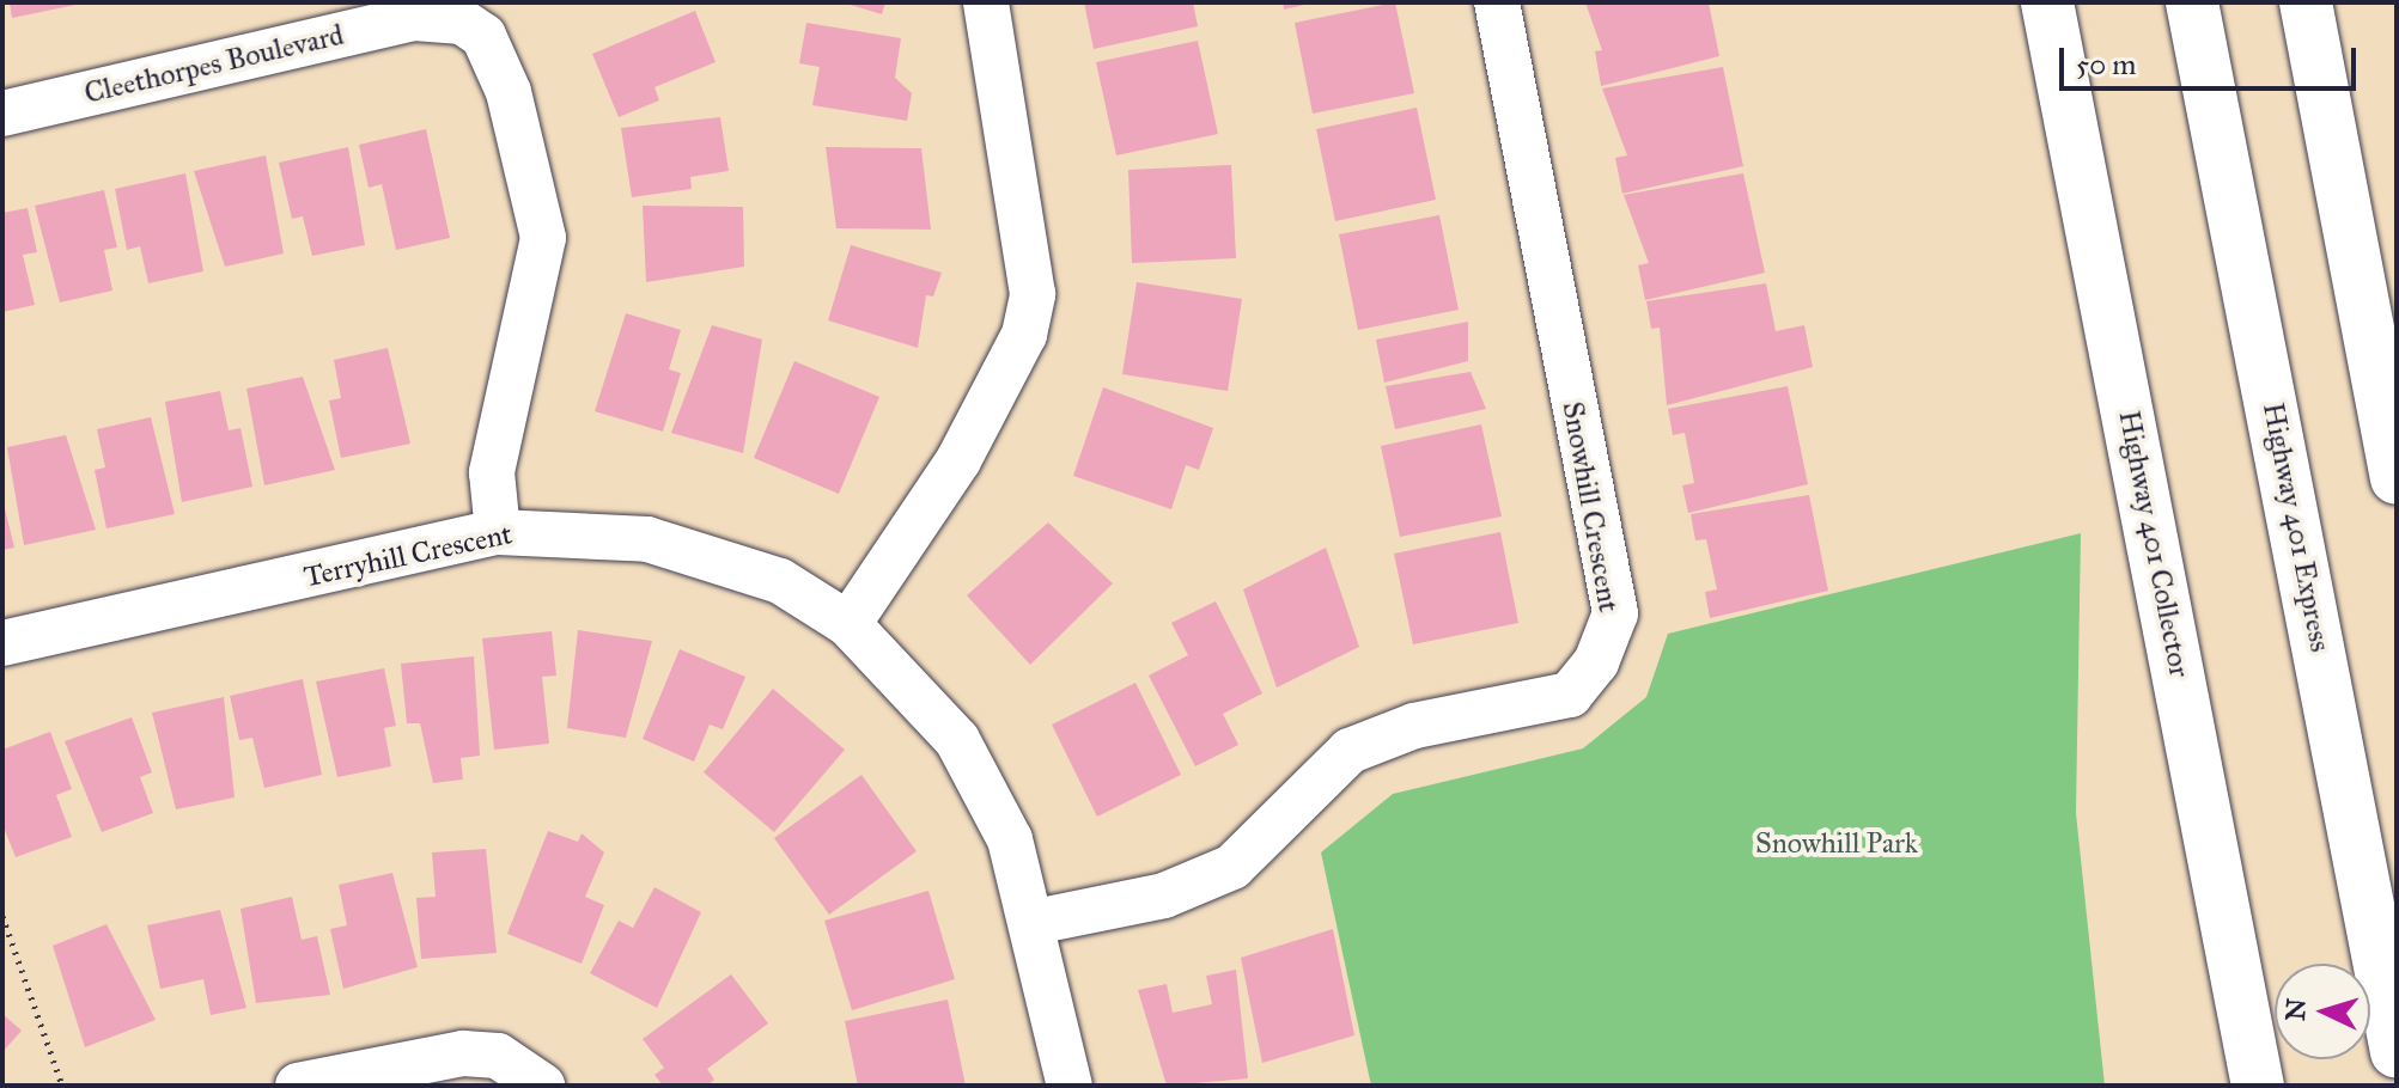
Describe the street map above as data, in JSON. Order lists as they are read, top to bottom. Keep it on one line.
{"streets":{"highway":["Highway 401 Express","Highway 401 Collector"],"street":["Cleethorpes Boulevard","Snowhill Crescent","Terryhill Crescent"]},"crossings":[["Cleethorpes Boulevard","Terryhill Crescent"],["Snowhill Crescent","Terryhill Crescent"]],"parks":["Snowhill Park"],"scale_bar":"50 m","north":"left"}
